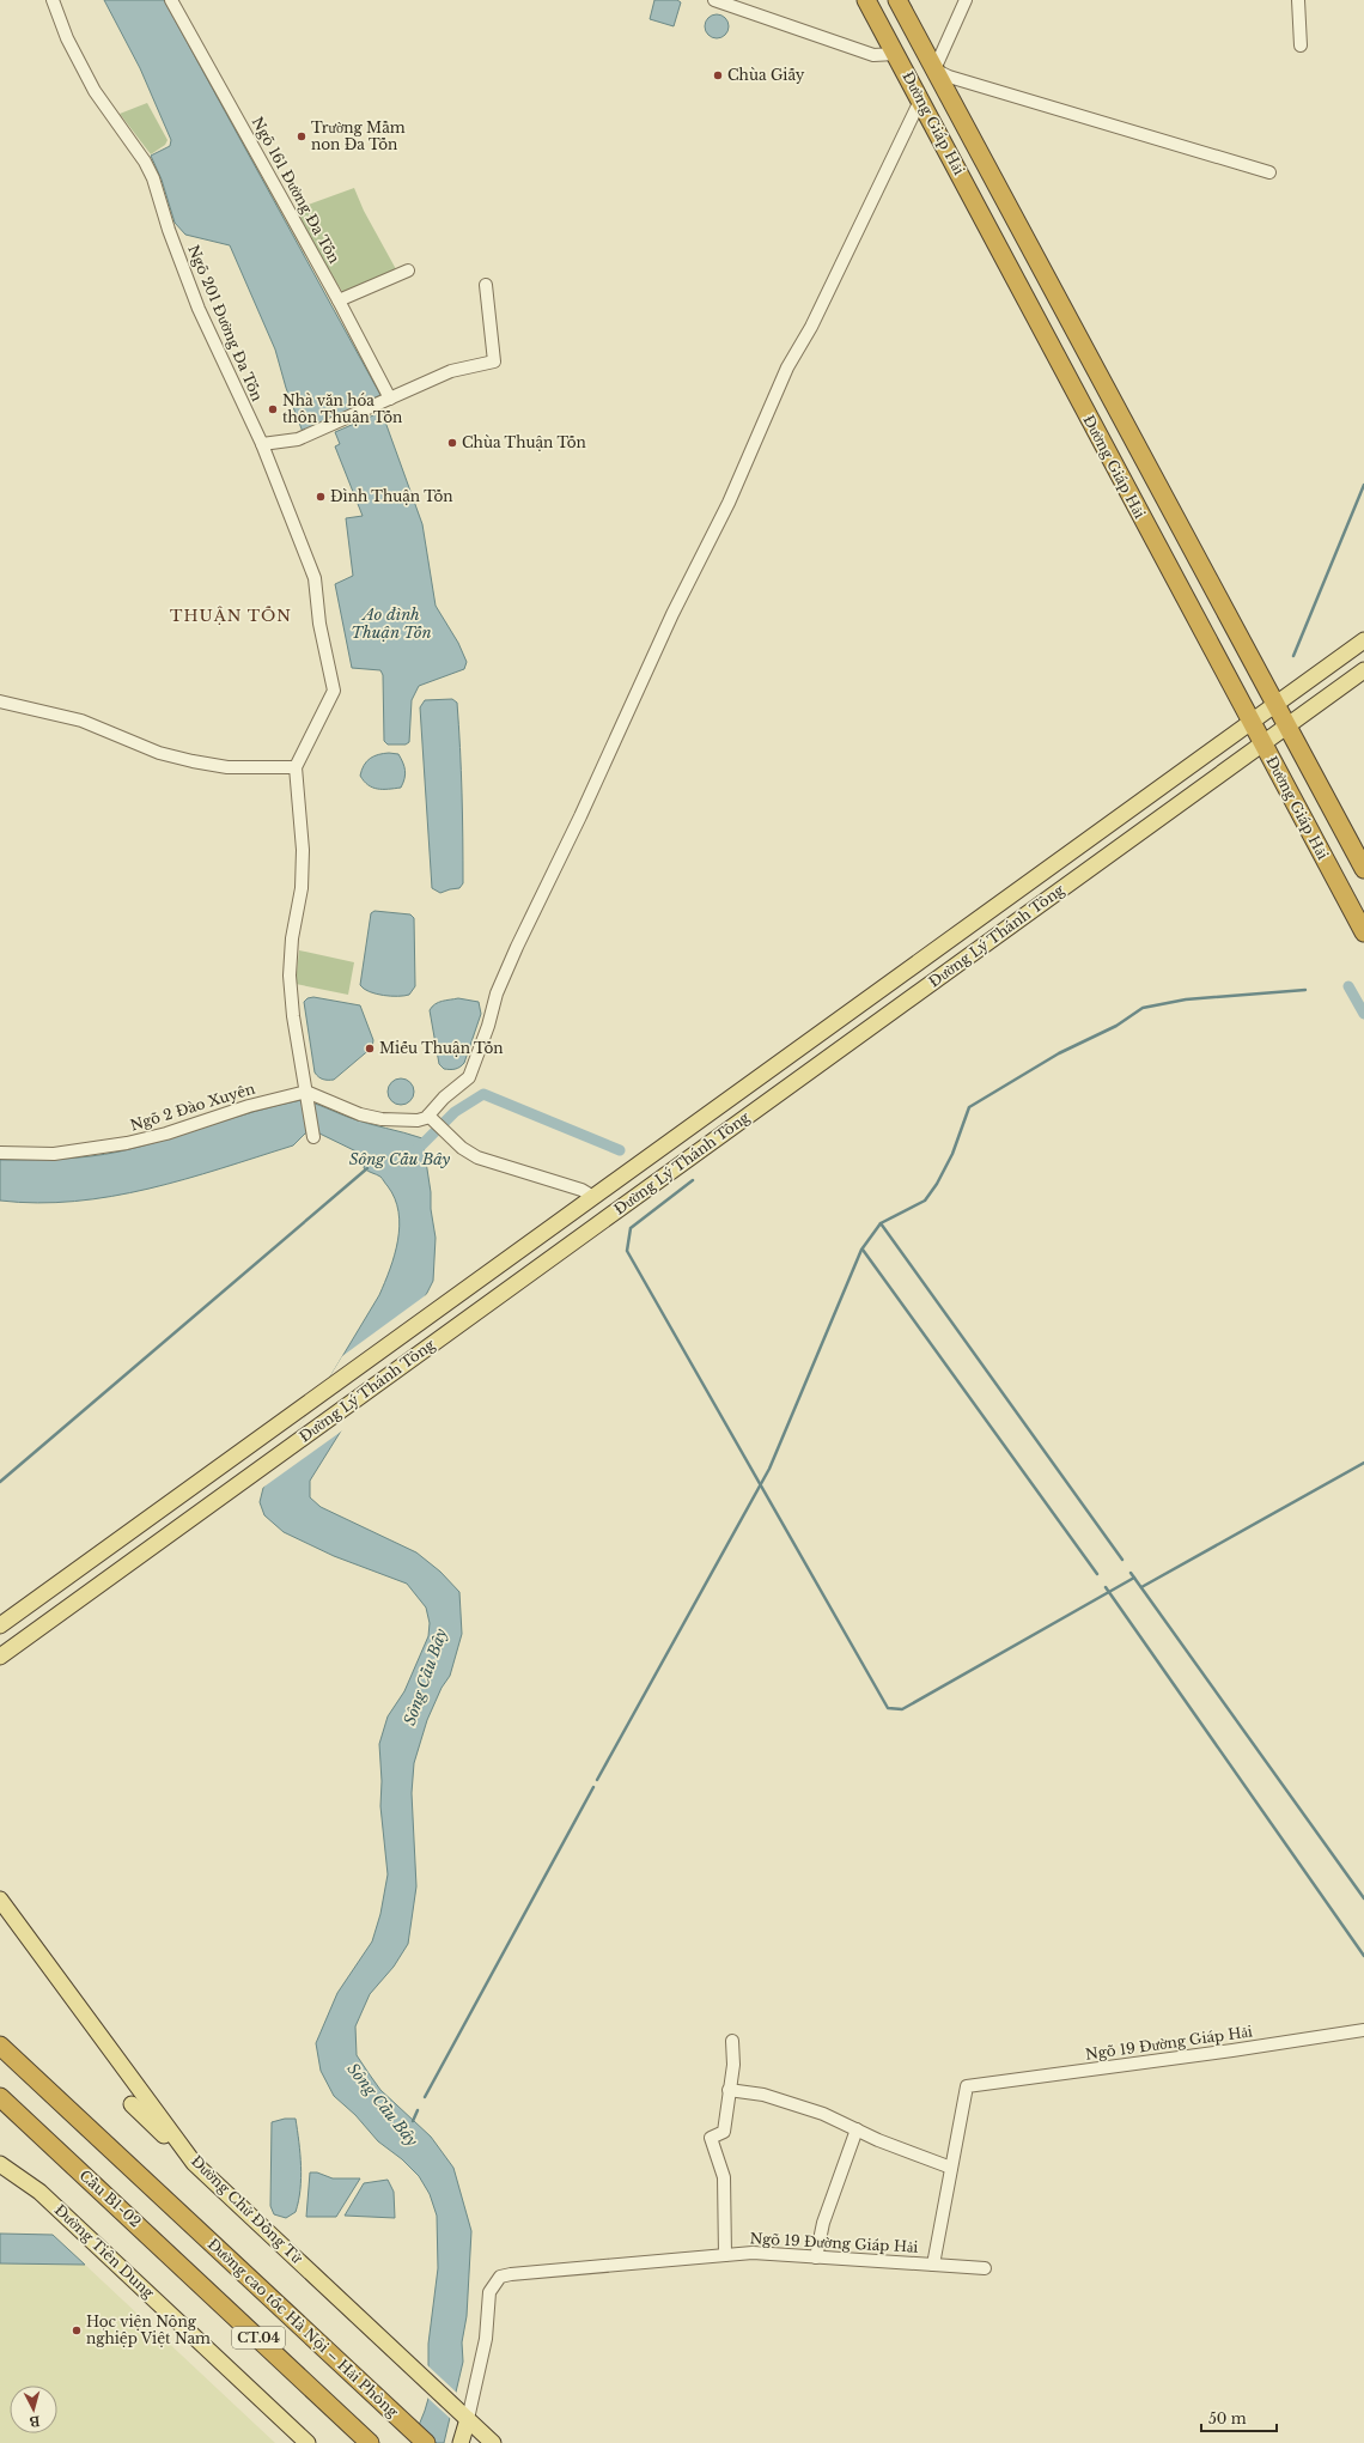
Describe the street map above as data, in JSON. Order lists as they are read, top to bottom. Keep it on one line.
{"streets":{"highway":["Đường Giáp Hải","Cầu B1-02","Đường cao tốc Hà Nội – Hải Phòng","CT.04"],"main road":["Đường Lý Thánh Tông","Đường Chử Đồng Tử","Đường Tiên Dung"],"street":["Ngõ 161 Đường Đa Tốn","Ngõ 201 Đường Đa Tốn","Ngõ 2 Đào Xuyên","Ngõ 19 Đường Giáp Hải"]},"crossings":[["Đường Giáp Hải","Đường Lý Thánh Tông"],["Ngõ 19 Đường Giáp Hải","Đường Chử Đồng Tử"]],"districts":["THUẬN TỐN"],"water":["Ao đình Thuận Tốn","Sông Cầu Bây"],"places":["Chùa Giấy","Trường Mầm non Đa Tốn","Nhà văn hóa thôn Thuận Tốn","Chùa Thuận Tốn","Đình Thuận Tốn","Miếu Thuận Tốn","Học viện Nông nghiệp Việt Nam"],"scale_bar":"50 m","north":"bottom"}
